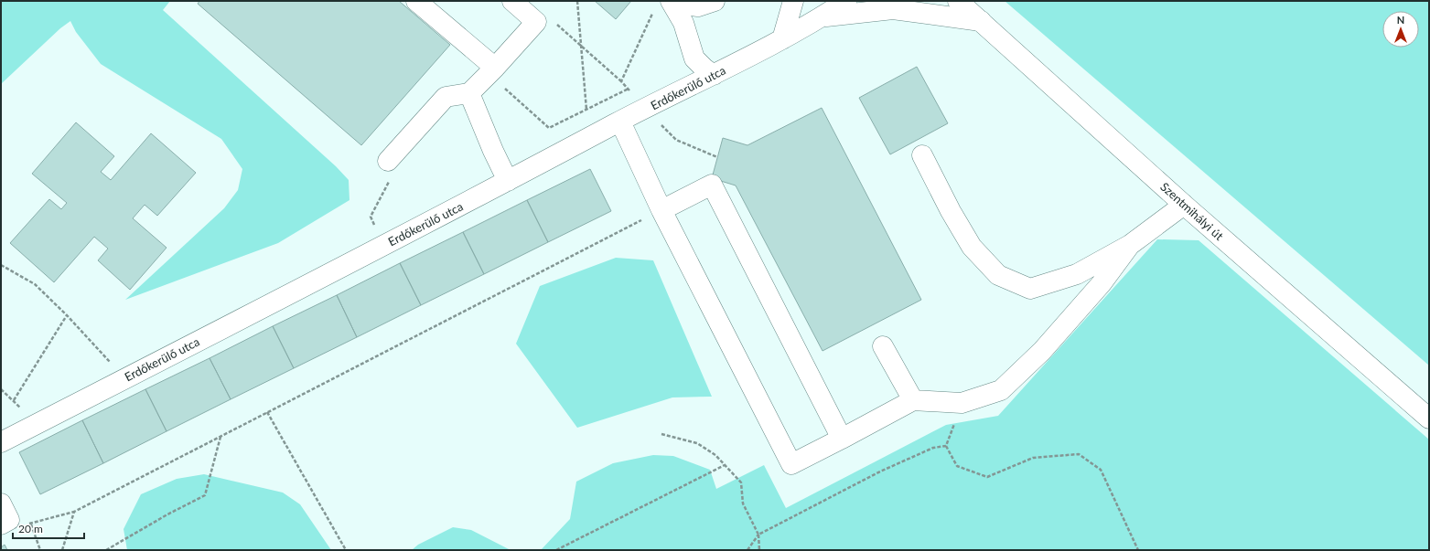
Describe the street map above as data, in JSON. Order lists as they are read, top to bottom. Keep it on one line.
{"streets":{"street":["Erdőkerülő utca","Szentmihályi út"]},"scale_bar":"20 m","north":"top"}
